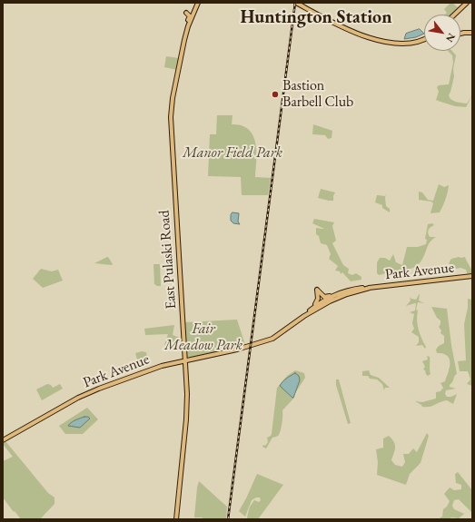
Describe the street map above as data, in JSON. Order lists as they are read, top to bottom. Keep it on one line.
{"streets":{"main road":["East Pulaski Road","Park Avenue"]},"crossings":[["East Pulaski Road","Park Avenue"]],"districts":["Huntington Station"],"parks":["Manor Field Park","Fair Meadow Park"],"places":["Bastion Barbell Club"],"north":"bottom right"}
